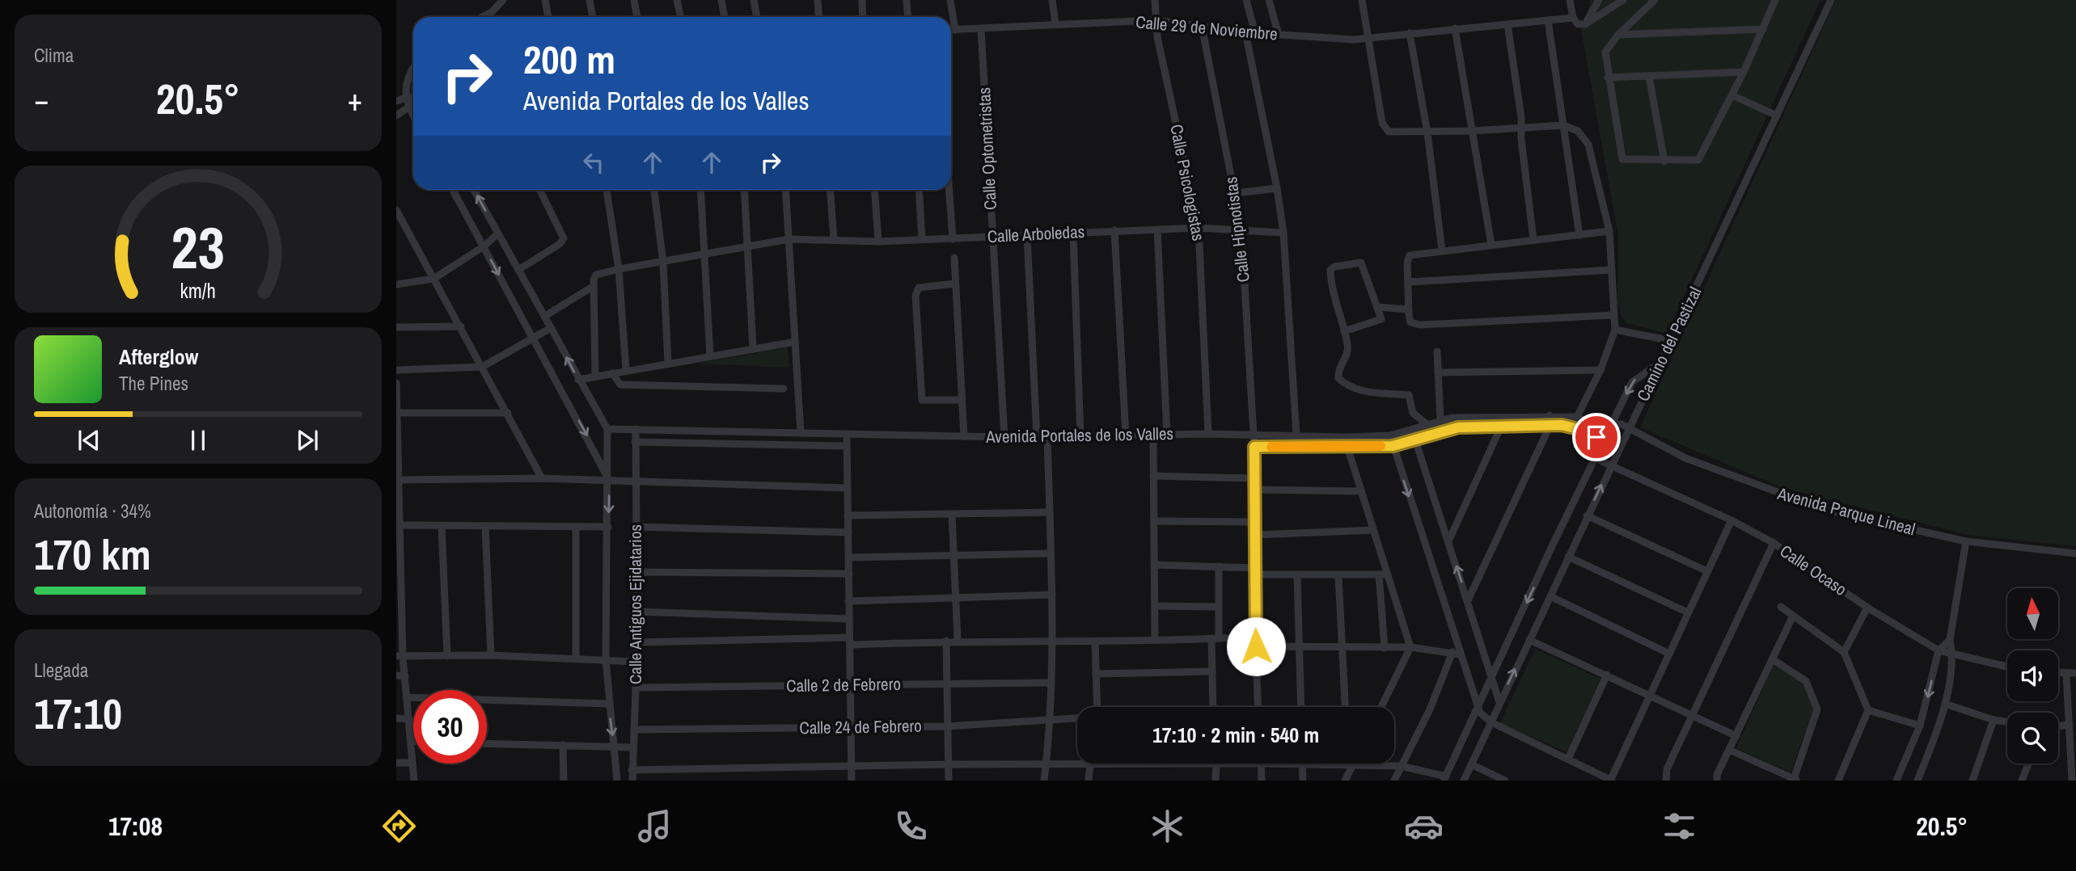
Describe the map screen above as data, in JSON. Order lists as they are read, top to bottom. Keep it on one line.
{"streets":{"street":["Calle 29 de Noviembre","Calle Optometristas","Calle Psicologistas","Calle Hipnotistas","Calle Arboledas","Camino del Pastizal","Avenida Portales de los Valles","Avenida Parque Lineal","Calle Ocaso","Calle Antiguos Ejidatarios","Calle 2 de Febrero","Calle 24 de Febrero"]},"crossings":[["Calle 29 de Noviembre","Calle Optometristas"],["Calle 29 de Noviembre","Calle Psicologistas"],["Calle 29 de Noviembre","Calle Hipnotistas"],["Calle Optometristas","Calle Arboledas"],["Calle Optometristas","Avenida Portales de los Valles"],["Calle Psicologistas","Calle Arboledas"],["Calle Psicologistas","Avenida Portales de los Valles"],["Calle Hipnotistas","Calle Arboledas"],["Calle Hipnotistas","Avenida Portales de los Valles"],["Camino del Pastizal","Avenida Parque Lineal"],["Camino del Pastizal","Calle Ocaso"],["Avenida Portales de los Valles","Avenida Parque Lineal"],["Avenida Portales de los Valles","Calle Antiguos Ejidatarios"],["Calle Antiguos Ejidatarios","Calle 2 de Febrero"],["Calle Antiguos Ejidatarios","Calle 24 de Febrero"]],"north":"top","page":{"tile":["Clima",["Autonomía · 34%","170 km"],["Llegada","17:10"]],"turn":["200 m","Avenida Portales de los Valles"],"heat":["−","20.5°","+"],"song":["Afterglow","The Pines"],"limit":"30","trip":"17:10 · 2 min · 540 m","tabs":["17:08","20.5°"],"gauge":["23","km/h"]}}
